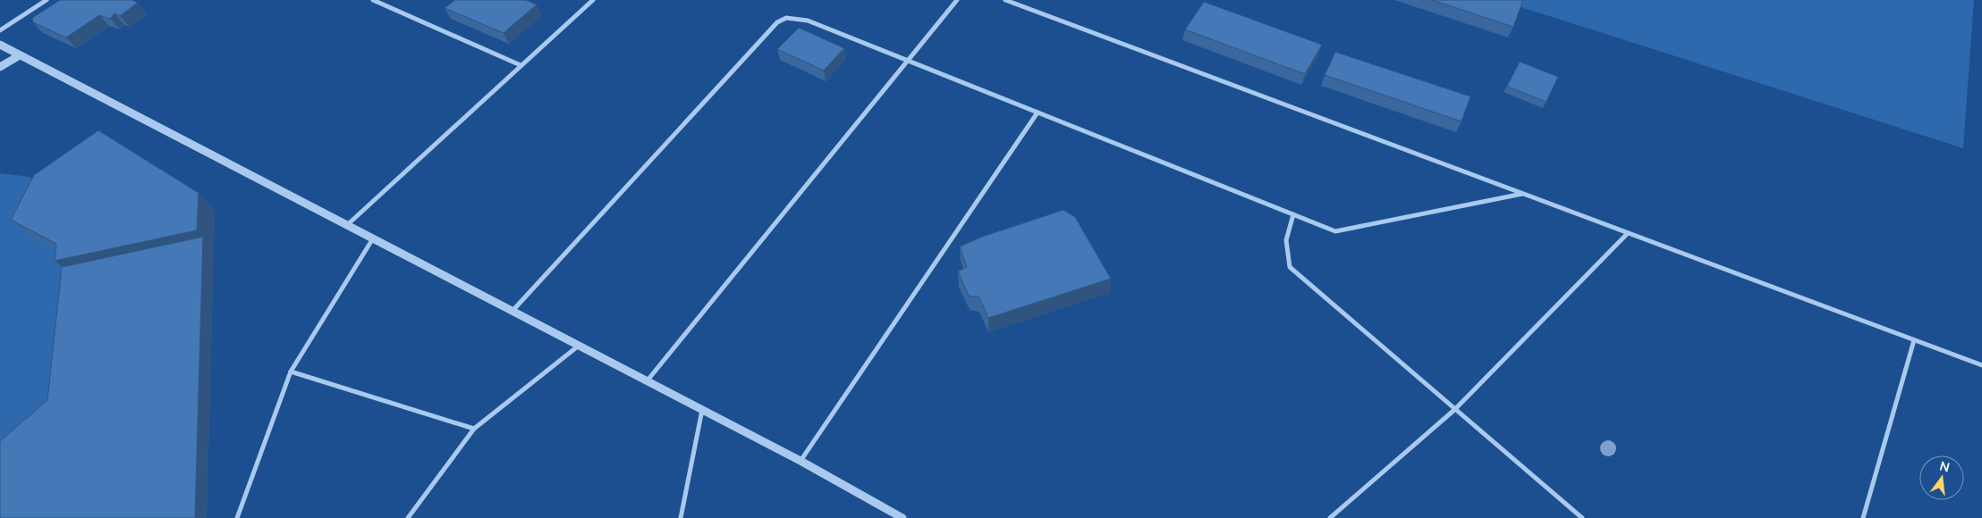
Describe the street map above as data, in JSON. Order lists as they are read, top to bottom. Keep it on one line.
{"north":"top"}
